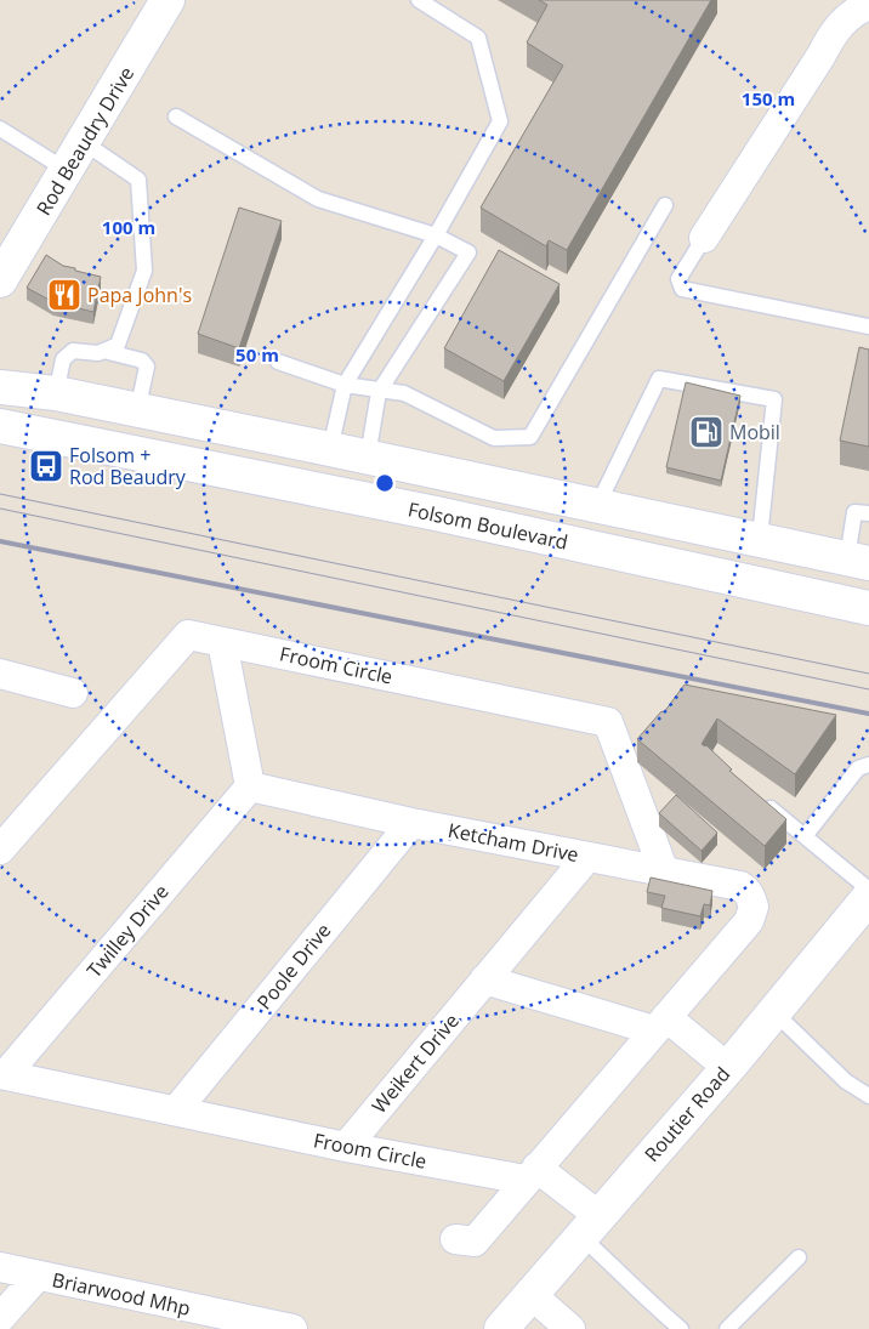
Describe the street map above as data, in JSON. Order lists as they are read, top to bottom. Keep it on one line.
{"streets":{"main road":["Rod Beaudry Drive","Folsom Boulevard","Routier Road"],"street":["Froom Circle","Ketcham Drive","Twilley Drive","Poole Drive","Weikert Drive","Briarwood Mhp"]},"crossings":[["Froom Circle","Ketcham Drive"],["Froom Circle","Twilley Drive"],["Froom Circle","Poole Drive"],["Froom Circle","Weikert Drive"],["Ketcham Drive","Twilley Drive"],["Ketcham Drive","Poole Drive"],["Ketcham Drive","Weikert Drive"]],"places":{"restaurant":["Papa John's"],"fuel station":["Mobil"],"bus stop":["Folsom + Rod Beaudry"]},"rings":["150 m","100 m","50 m"]}
